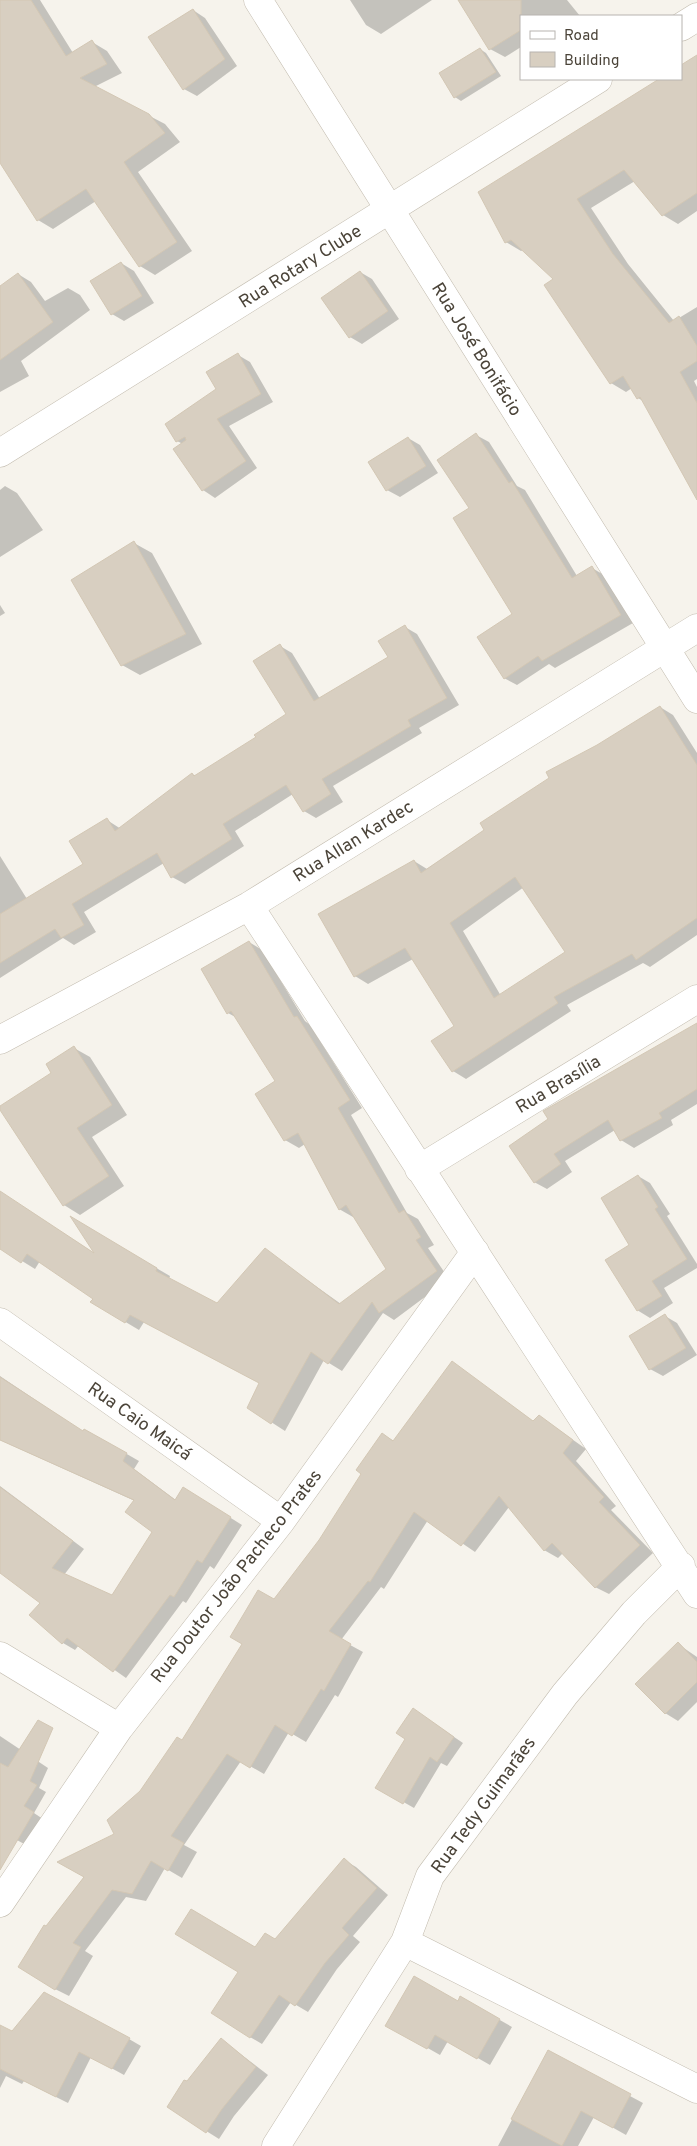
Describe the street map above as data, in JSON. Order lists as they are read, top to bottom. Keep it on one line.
{"streets":{"street":["Rua Rotary Clube","Rua José Bonifácio","Rua Allan Kardec","Rua Brasília","Rua Caio Maicá","Rua Doutor João Pacheco Prates","Rua Tedy Guimarães"]},"crossings":[["Rua Rotary Clube","Rua José Bonifácio"],["Rua José Bonifácio","Rua Allan Kardec"],["Rua Caio Maicá","Rua Doutor João Pacheco Prates"]],"legend":["Road","Building"]}
